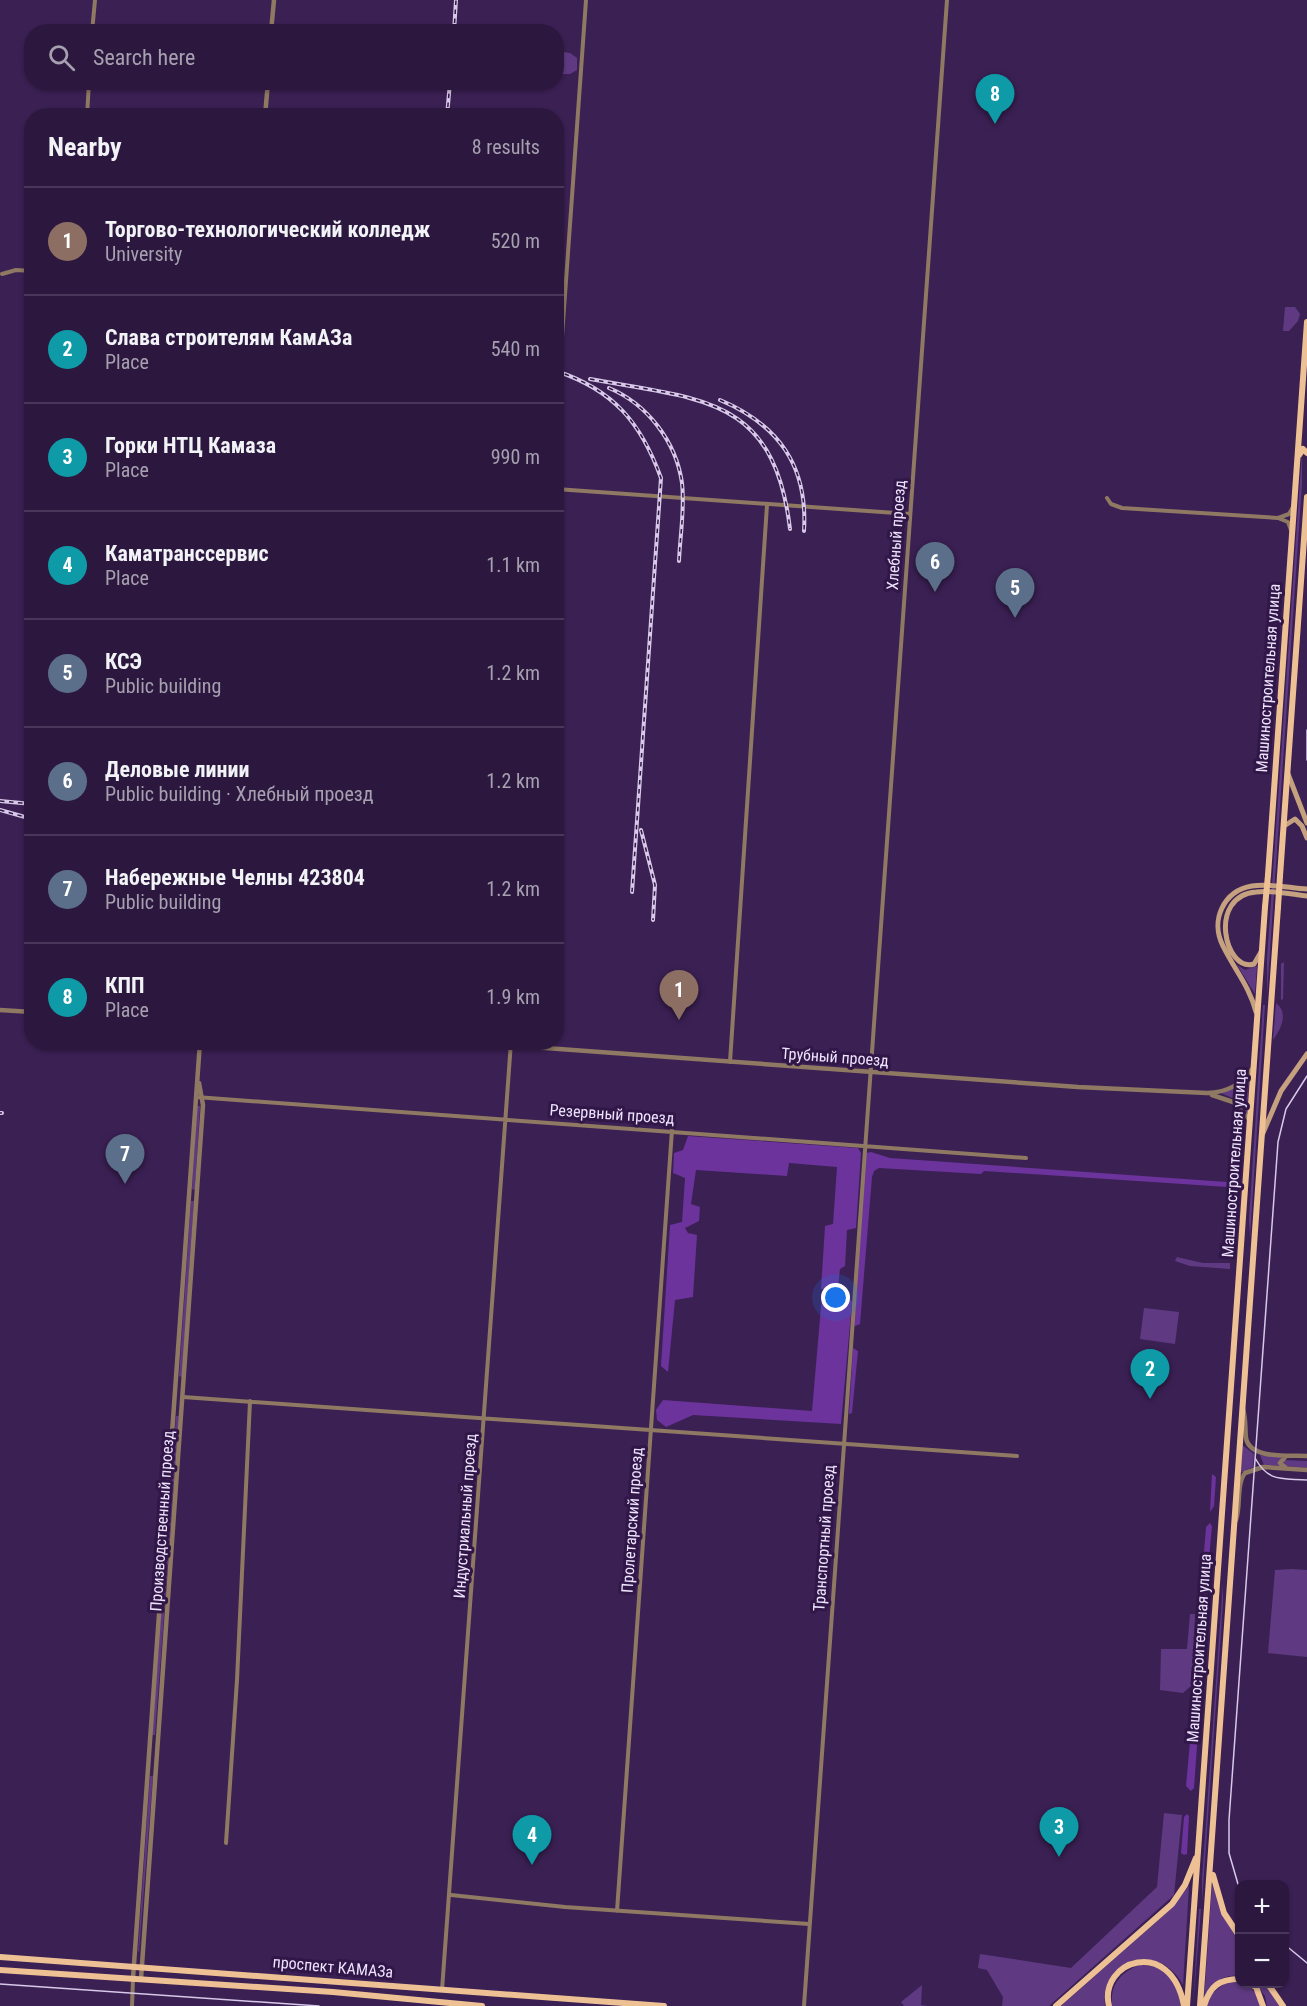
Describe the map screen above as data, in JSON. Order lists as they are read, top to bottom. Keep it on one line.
{"streets":{"main road":["Машиностроительная улица","проспект КАМАЗа"],"street":["Хлебный проезд","Трубный проезд","Резервный проезд","Индустриальный проезд","Пролетарский проезд","Производственный проезд","Транспортный проезд"]},"crossings":[["Хлебный проезд","Трубный проезд"],["Хлебный проезд","Транспортный проезд"],["Трубный проезд","Транспортный проезд"],["Резервный проезд","Индустриальный проезд"],["Резервный проезд","Пролетарский проезд"],["Резервный проезд","Производственный проезд"],["Резервный проезд","Транспортный проезд"],["Индустриальный проезд","проспект КАМАЗа"],["Производственный проезд","проспект КАМАЗа"]],"page":{"search":"Search here","pins":["8","6","5","1","7","2","3","4"],"heading":["Nearby","8 results"],"list":[{"mark":"1","name":"Торгово-технологический колледж","note":"University","value":"520 m"},{"mark":"2","name":"Слава строителям КамАЗа","note":"Place","value":"540 m"},{"mark":"3","name":"Горки НТЦ Камаза","note":"Place","value":"990 m"},{"mark":"4","name":"Каматранссервис","note":"Place","value":"1.1 km"},{"mark":"5","name":"КСЭ","note":"Public building","value":"1.2 km"},{"mark":"6","name":"Деловые линии","note":"Public building · Хлебный проезд","value":"1.2 km"},{"mark":"7","name":"Набережные Челны 423804","note":"Public building","value":"1.2 km"},{"mark":"8","name":"КПП","note":"Place","value":"1.9 km"}],"map_buttons":["+","−"]}}
